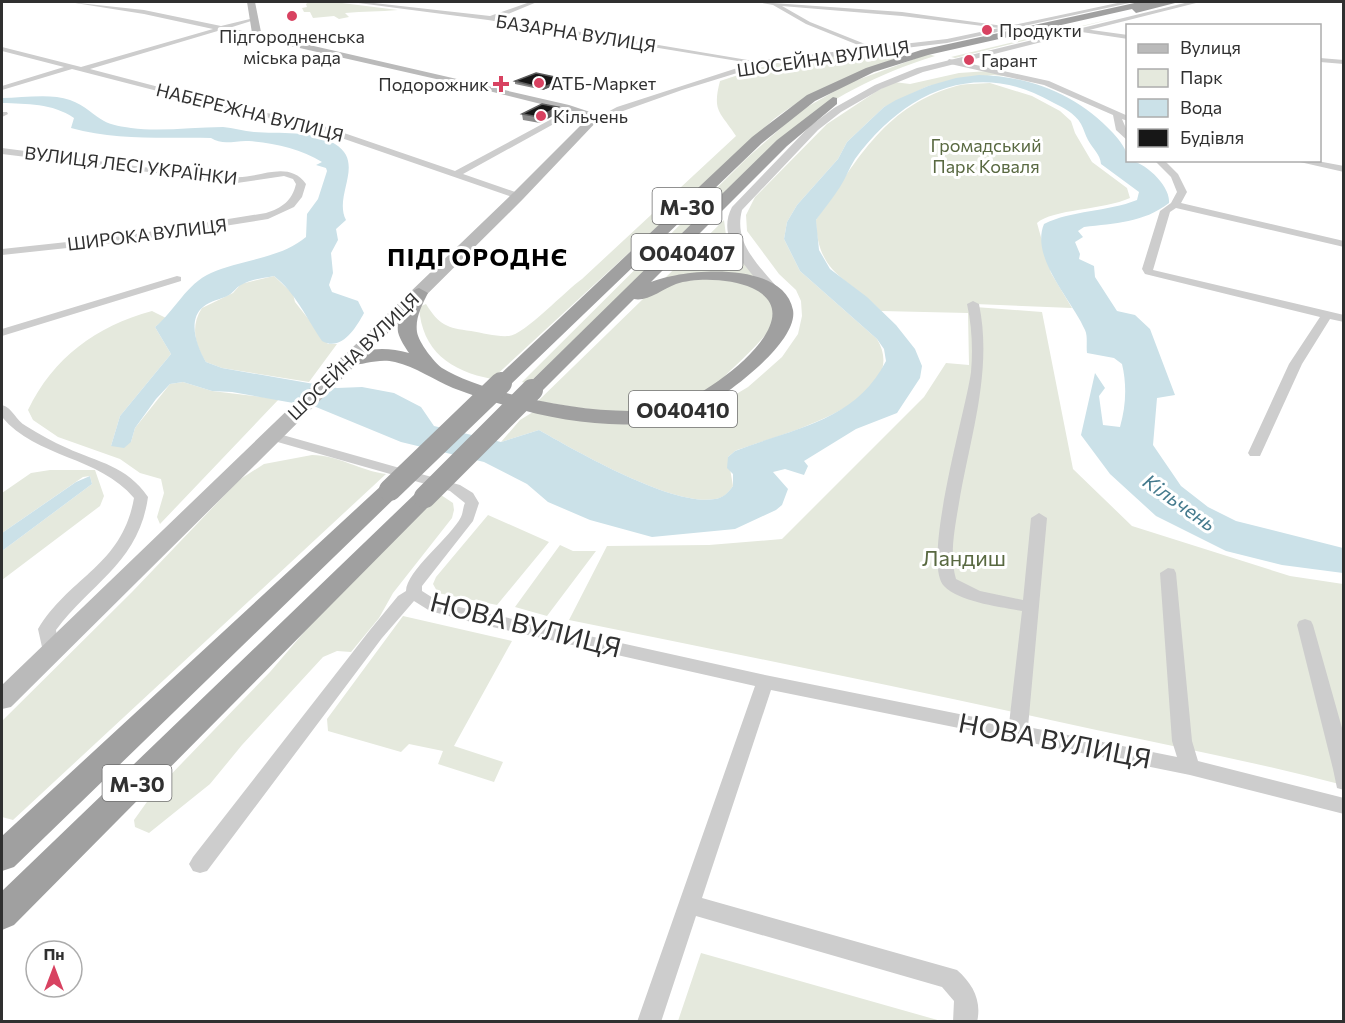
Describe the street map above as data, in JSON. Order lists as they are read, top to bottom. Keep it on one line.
{"streets":{"highway":["М-30","О040407","О040410"],"main road":["ШОСЕЙНА ВУЛИЦЯ"],"street":["БАЗАРНА ВУЛИЦЯ","НАБЕРЕЖНА ВУЛИЦЯ","ВУЛИЦЯ ЛЕСІ УКРАЇНКИ","ШИРОКА ВУЛИЦЯ","НОВА ВУЛИЦЯ"]},"crossings":[["БАЗАРНА ВУЛИЦЯ","ШОСЕЙНА ВУЛИЦЯ"],["ШОСЕЙНА ВУЛИЦЯ","НАБЕРЕЖНА ВУЛИЦЯ"],["ШОСЕЙНА ВУЛИЦЯ","О040407"],["ШОСЕЙНА ВУЛИЦЯ","О040410"],["ВУЛИЦЯ ЛЕСІ УКРАЇНКИ","ШИРОКА ВУЛИЦЯ"]],"districts":["ПІДГОРОДНЄ"],"water":["Кільчень"],"parks":["Громадський Парк Коваля","Ландиш"],"places":{"other":["Підгородненська міська рада","Продукти","Гарант","АТБ-Маркет","Кільчень"],"health":["Подорожник"]},"legend":["Вулиця","Парк","Вода","Будівля"],"north":"top"}
